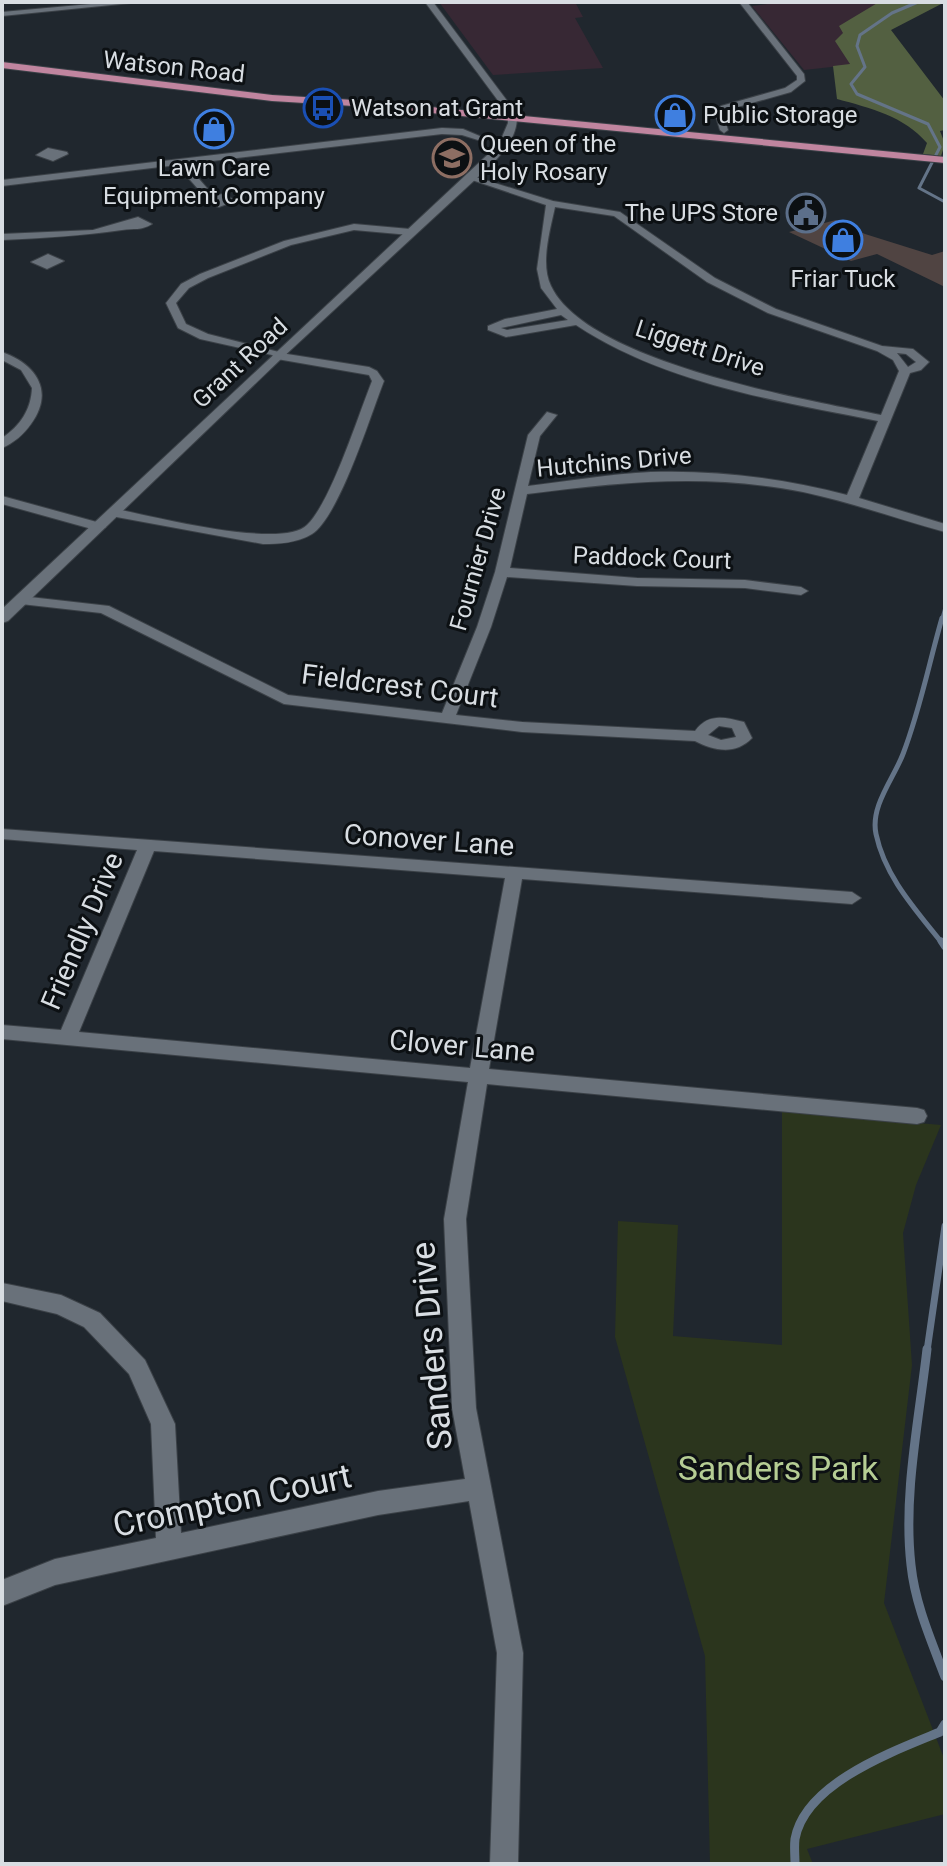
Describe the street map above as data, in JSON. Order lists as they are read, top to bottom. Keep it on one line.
{"streets":{"main road":["Watson Road"],"street":["Liggett Drive","Grant Road","Hutchins Drive","Paddock Court","Fournier Drive","Fieldcrest Court","Conover Lane","Friendly Drive","Clover Lane","Sanders Drive","Crompton Court"]},"crossings":[["Watson Road","Grant Road"],["Grant Road","Fieldcrest Court"],["Hutchins Drive","Fournier Drive"],["Paddock Court","Fournier Drive"],["Fournier Drive","Fieldcrest Court"],["Conover Lane","Friendly Drive"],["Conover Lane","Sanders Drive"],["Friendly Drive","Clover Lane"],["Clover Lane","Sanders Drive"],["Sanders Drive","Crompton Court"]],"parks":["Sanders Park"],"places":{"bus stop":["Watson at Grant"],"shop":["Public Storage","Lawn Care Equipment Company","Friar Tuck"],"school or university":["Queen of the Holy Rosary"],"public building":["The UPS Store"]}}
